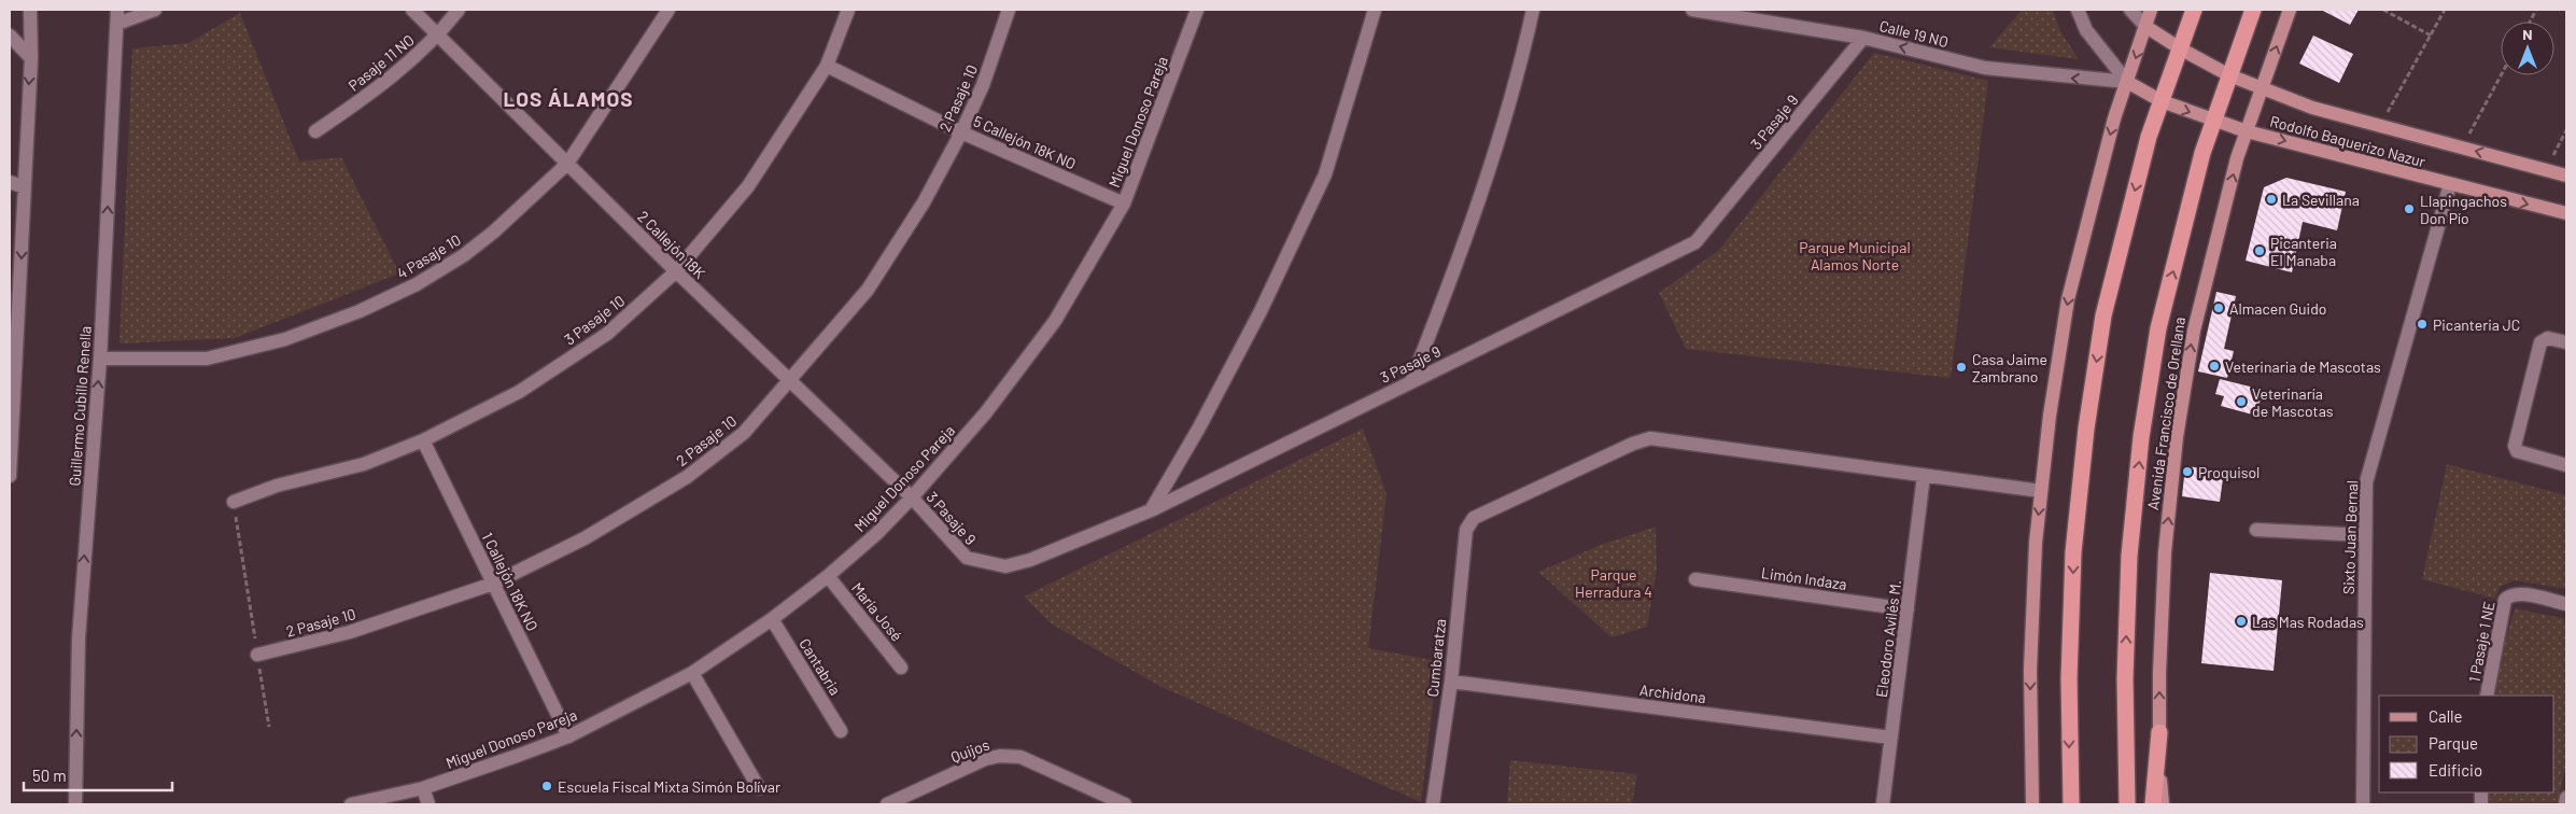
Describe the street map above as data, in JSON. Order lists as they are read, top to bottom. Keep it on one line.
{"streets":{"highway":["Avenida Francisco de Orellana"],"main road":["Rodolfo Baquerizo Nazur"],"street":["Calle 19 NO","Pasaje 11 NO","2 Pasaje 10","Miguel Donoso Pareja","3 Pasaje 9","5 Callejón 18K NO","2 Callejón 18K","4 Pasaje 10","3 Pasaje 10","Guillermo Cubillo Renella","Sixto Juan Bernal","Limón Indaza","1 Callejón 18K NO","María José","Eleodoro Avilés M.","1 Pasaje 1 NE","Cumbaratza","Cantabria","Archidona","Quijos"]},"crossings":[["Calle 19 NO","3 Pasaje 9"],["Calle 19 NO","Rodolfo Baquerizo Nazur"],["Pasaje 11 NO","2 Callejón 18K"],["2 Pasaje 10","5 Callejón 18K NO"],["2 Pasaje 10","2 Callejón 18K"],["2 Pasaje 10","1 Callejón 18K NO"],["Miguel Donoso Pareja","3 Pasaje 9"],["Miguel Donoso Pareja","5 Callejón 18K NO"],["Miguel Donoso Pareja","2 Callejón 18K"],["Miguel Donoso Pareja","1 Callejón 18K NO"],["Miguel Donoso Pareja","María José"],["Miguel Donoso Pareja","Cantabria"],["3 Pasaje 9","2 Callejón 18K"],["Rodolfo Baquerizo Nazur","Avenida Francisco de Orellana"],["Rodolfo Baquerizo Nazur","Sixto Juan Bernal"],["5 Callejón 18K NO","3 Pasaje 10"],["2 Callejón 18K","4 Pasaje 10"],["2 Callejón 18K","3 Pasaje 10"],["4 Pasaje 10","Guillermo Cubillo Renella"],["3 Pasaje 10","1 Callejón 18K NO"],["Limón Indaza","Eleodoro Avilés M."],["Eleodoro Avilés M.","Cumbaratza"],["Eleodoro Avilés M.","Archidona"],["Cumbaratza","Archidona"]],"one_way":["Calle 19 NO"],"districts":["LOS ÁLAMOS"],"parks":["Parque Municipal Alamos Norte","Parque Herradura 4"],"places":["La Sevillana","Llapingachos Don Pío","Picanteria El Manaba","Almacen Guido","Picanteria JC","Veterinaria de Mascotas","Casa Jaime Zambrano","Veterinaría de Mascotas","Proquisol","Las Mas Rodadas","Escuela Fiscal Mixta Simón Bolívar"],"legend":["Calle","Parque","Edificio"],"scale_bar":"50 m","north":"top"}
